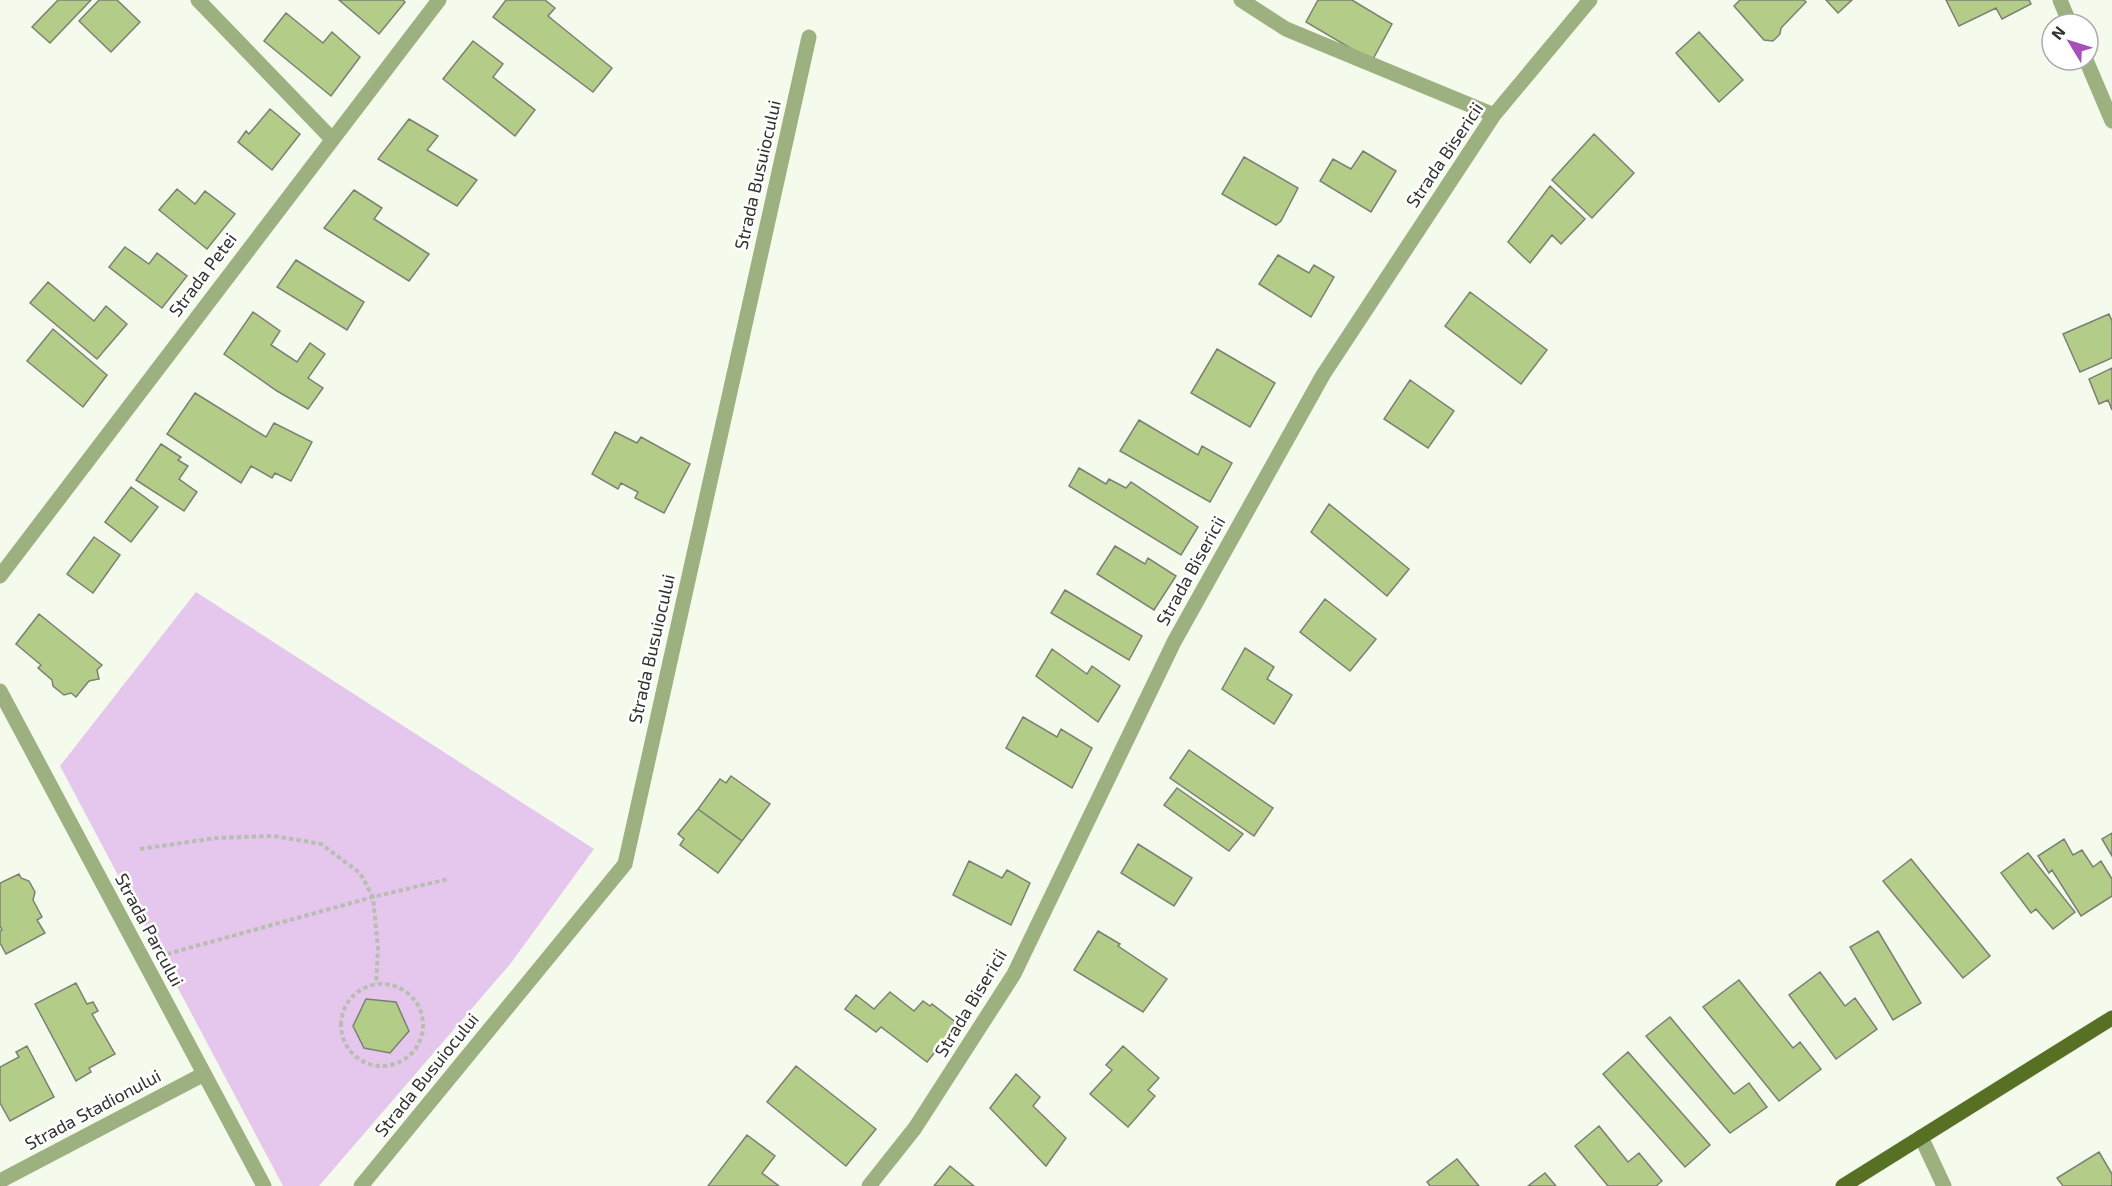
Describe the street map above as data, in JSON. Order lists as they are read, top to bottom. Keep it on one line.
{"streets":{"street":["Strada Bisericii","Strada Busuiocului","Strada Petei","Strada Parcului","Strada Stadionului"]},"crossings":[["Strada Parcului","Strada Stadionului"]],"north":"top left"}
